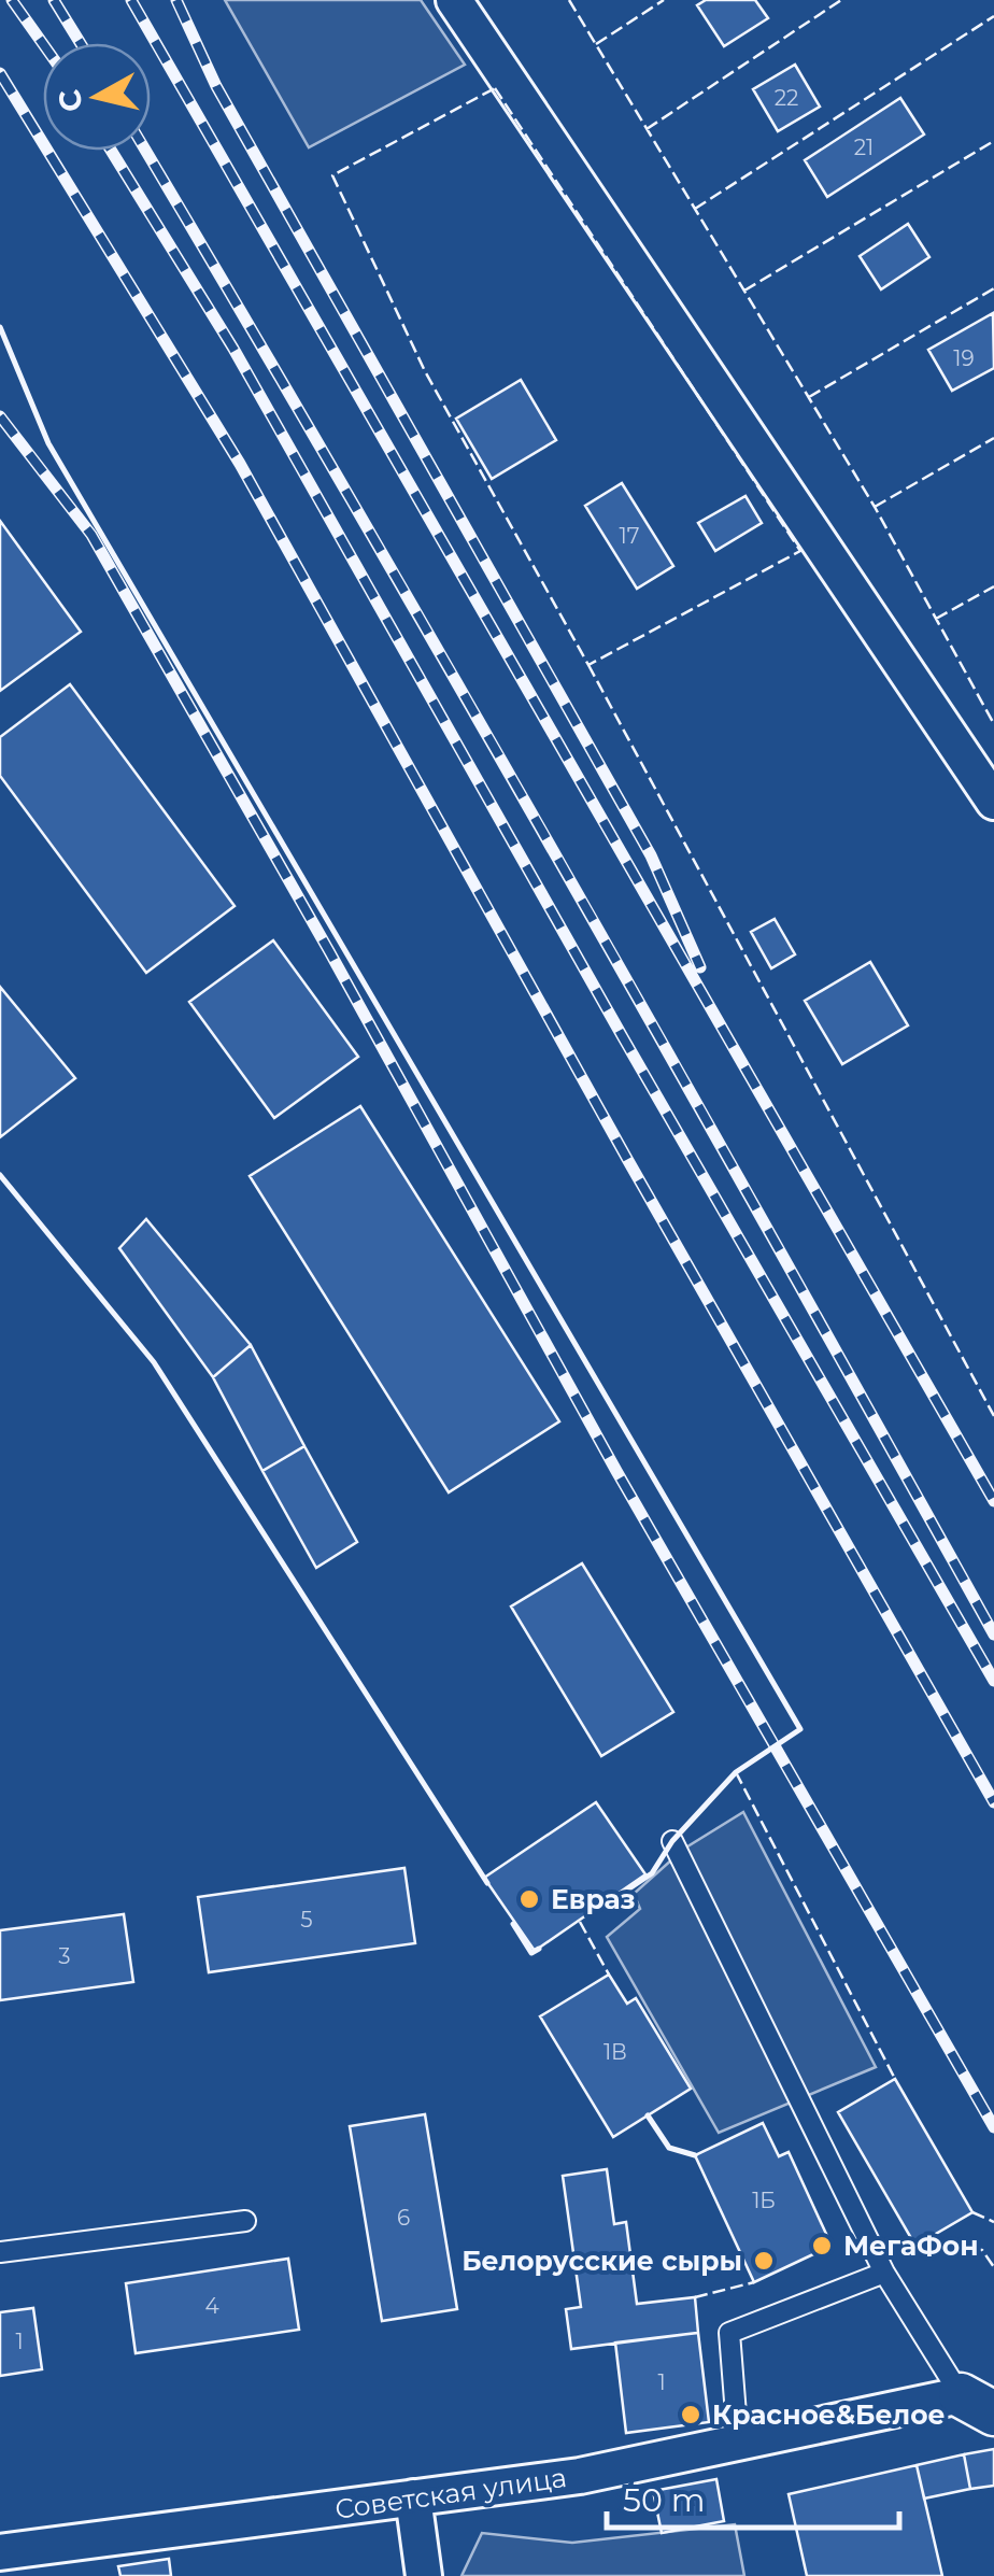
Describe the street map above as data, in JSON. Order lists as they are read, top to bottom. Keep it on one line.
{"streets":{"street":["Советская улица"]},"places":["Евраз","МегаФон","Белорусские сыры","Красное&Белое"],"house_numbers":["22","21","19","17","5","3","1В","1Б","6","4","1","1"],"scale_bar":"50 m","north":"left"}
